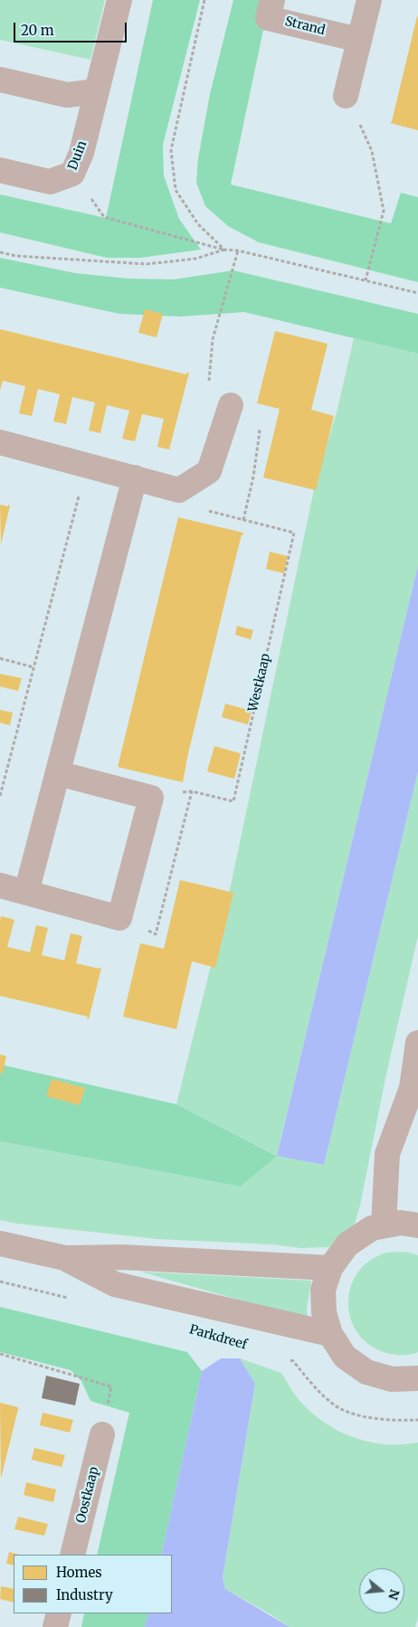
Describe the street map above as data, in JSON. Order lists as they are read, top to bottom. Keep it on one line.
{"streets":{"street":["Strand","Duin","Oostkaap"],"path":["Westkaap"]},"legend":["Homes","Industry"],"scale_bar":"20 m","north":"right"}
